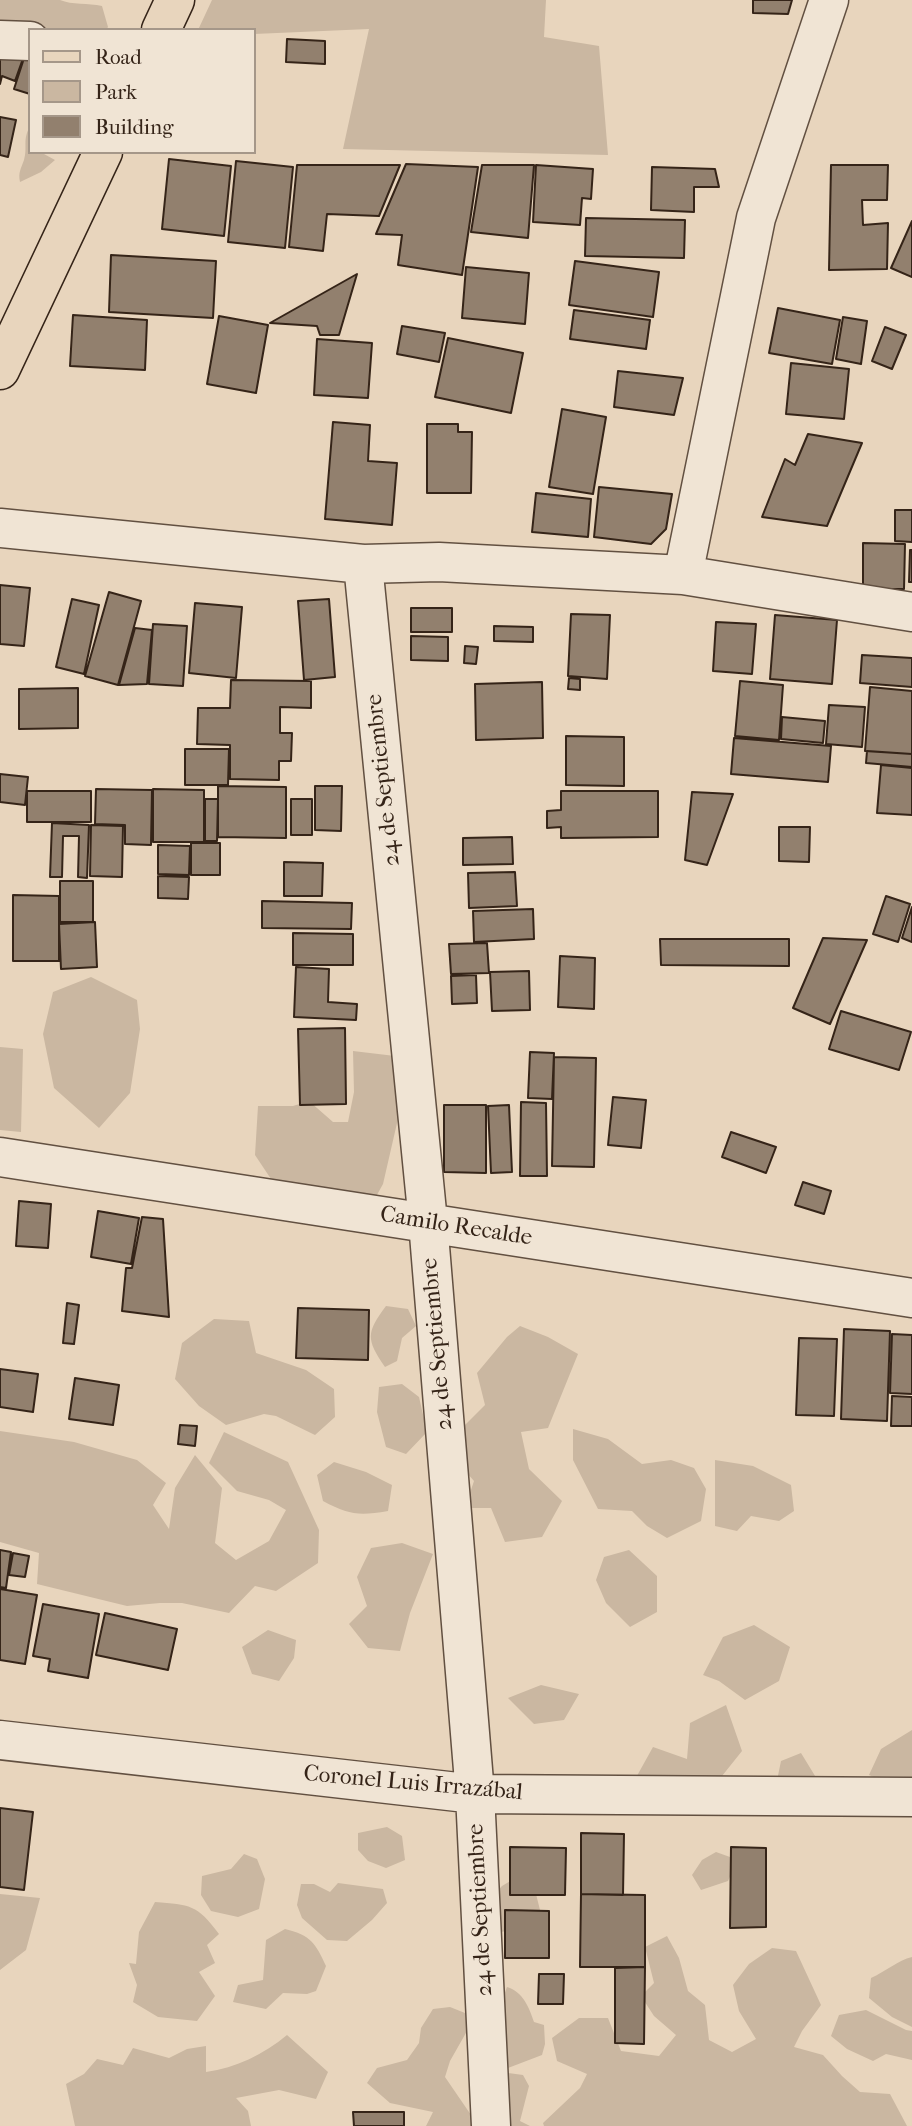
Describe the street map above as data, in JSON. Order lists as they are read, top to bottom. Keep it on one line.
{"streets":{"street":["24 de Septiembre","Camilo Recalde","Coronel Luis Irrazábal"]},"crossings":[["24 de Septiembre","Camilo Recalde"],["24 de Septiembre","Coronel Luis Irrazábal"]],"legend":["Road","Park","Building"]}
